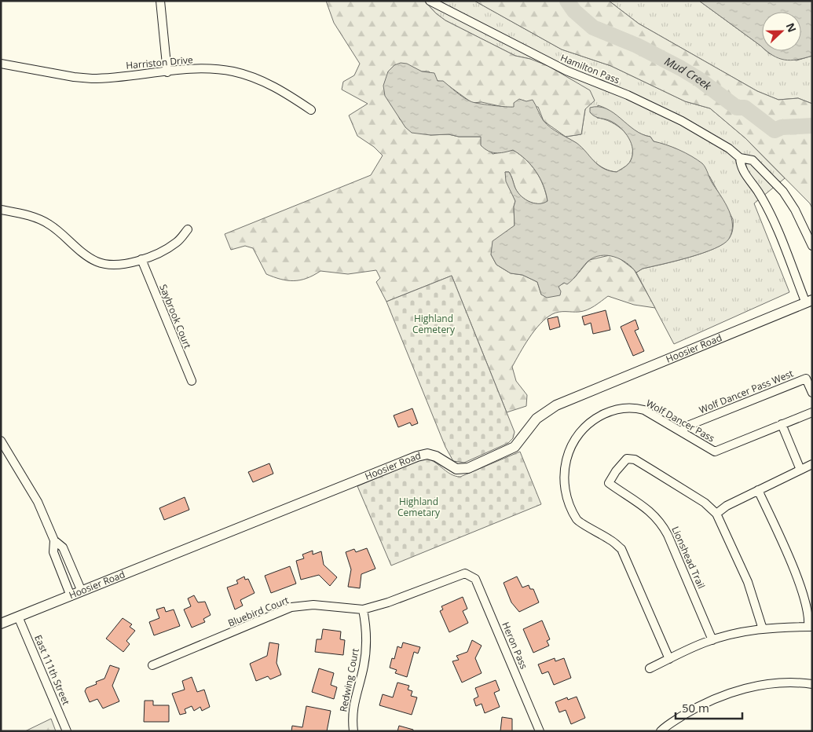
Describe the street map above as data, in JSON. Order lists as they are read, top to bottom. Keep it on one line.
{"streets":{"street":["Harriston Drive","Hamilton Pass","Saybrook Court","Hoosier Road","Wolf Dancer Pass West","Wolf Dancer Pass","Lionshead Trail","Bluebird Court","Heron Pass","East 111th Street","Redwing Court"]},"crossings":[["Hoosier Road","East 111th Street"],["Wolf Dancer Pass West","Wolf Dancer Pass"],["Bluebird Court","Heron Pass"],["Bluebird Court","Redwing Court"]],"water":["Mud Creek"],"parks":["Highland Cemetery","Highland Cemetary"],"scale_bar":"50 m","north":"right"}
